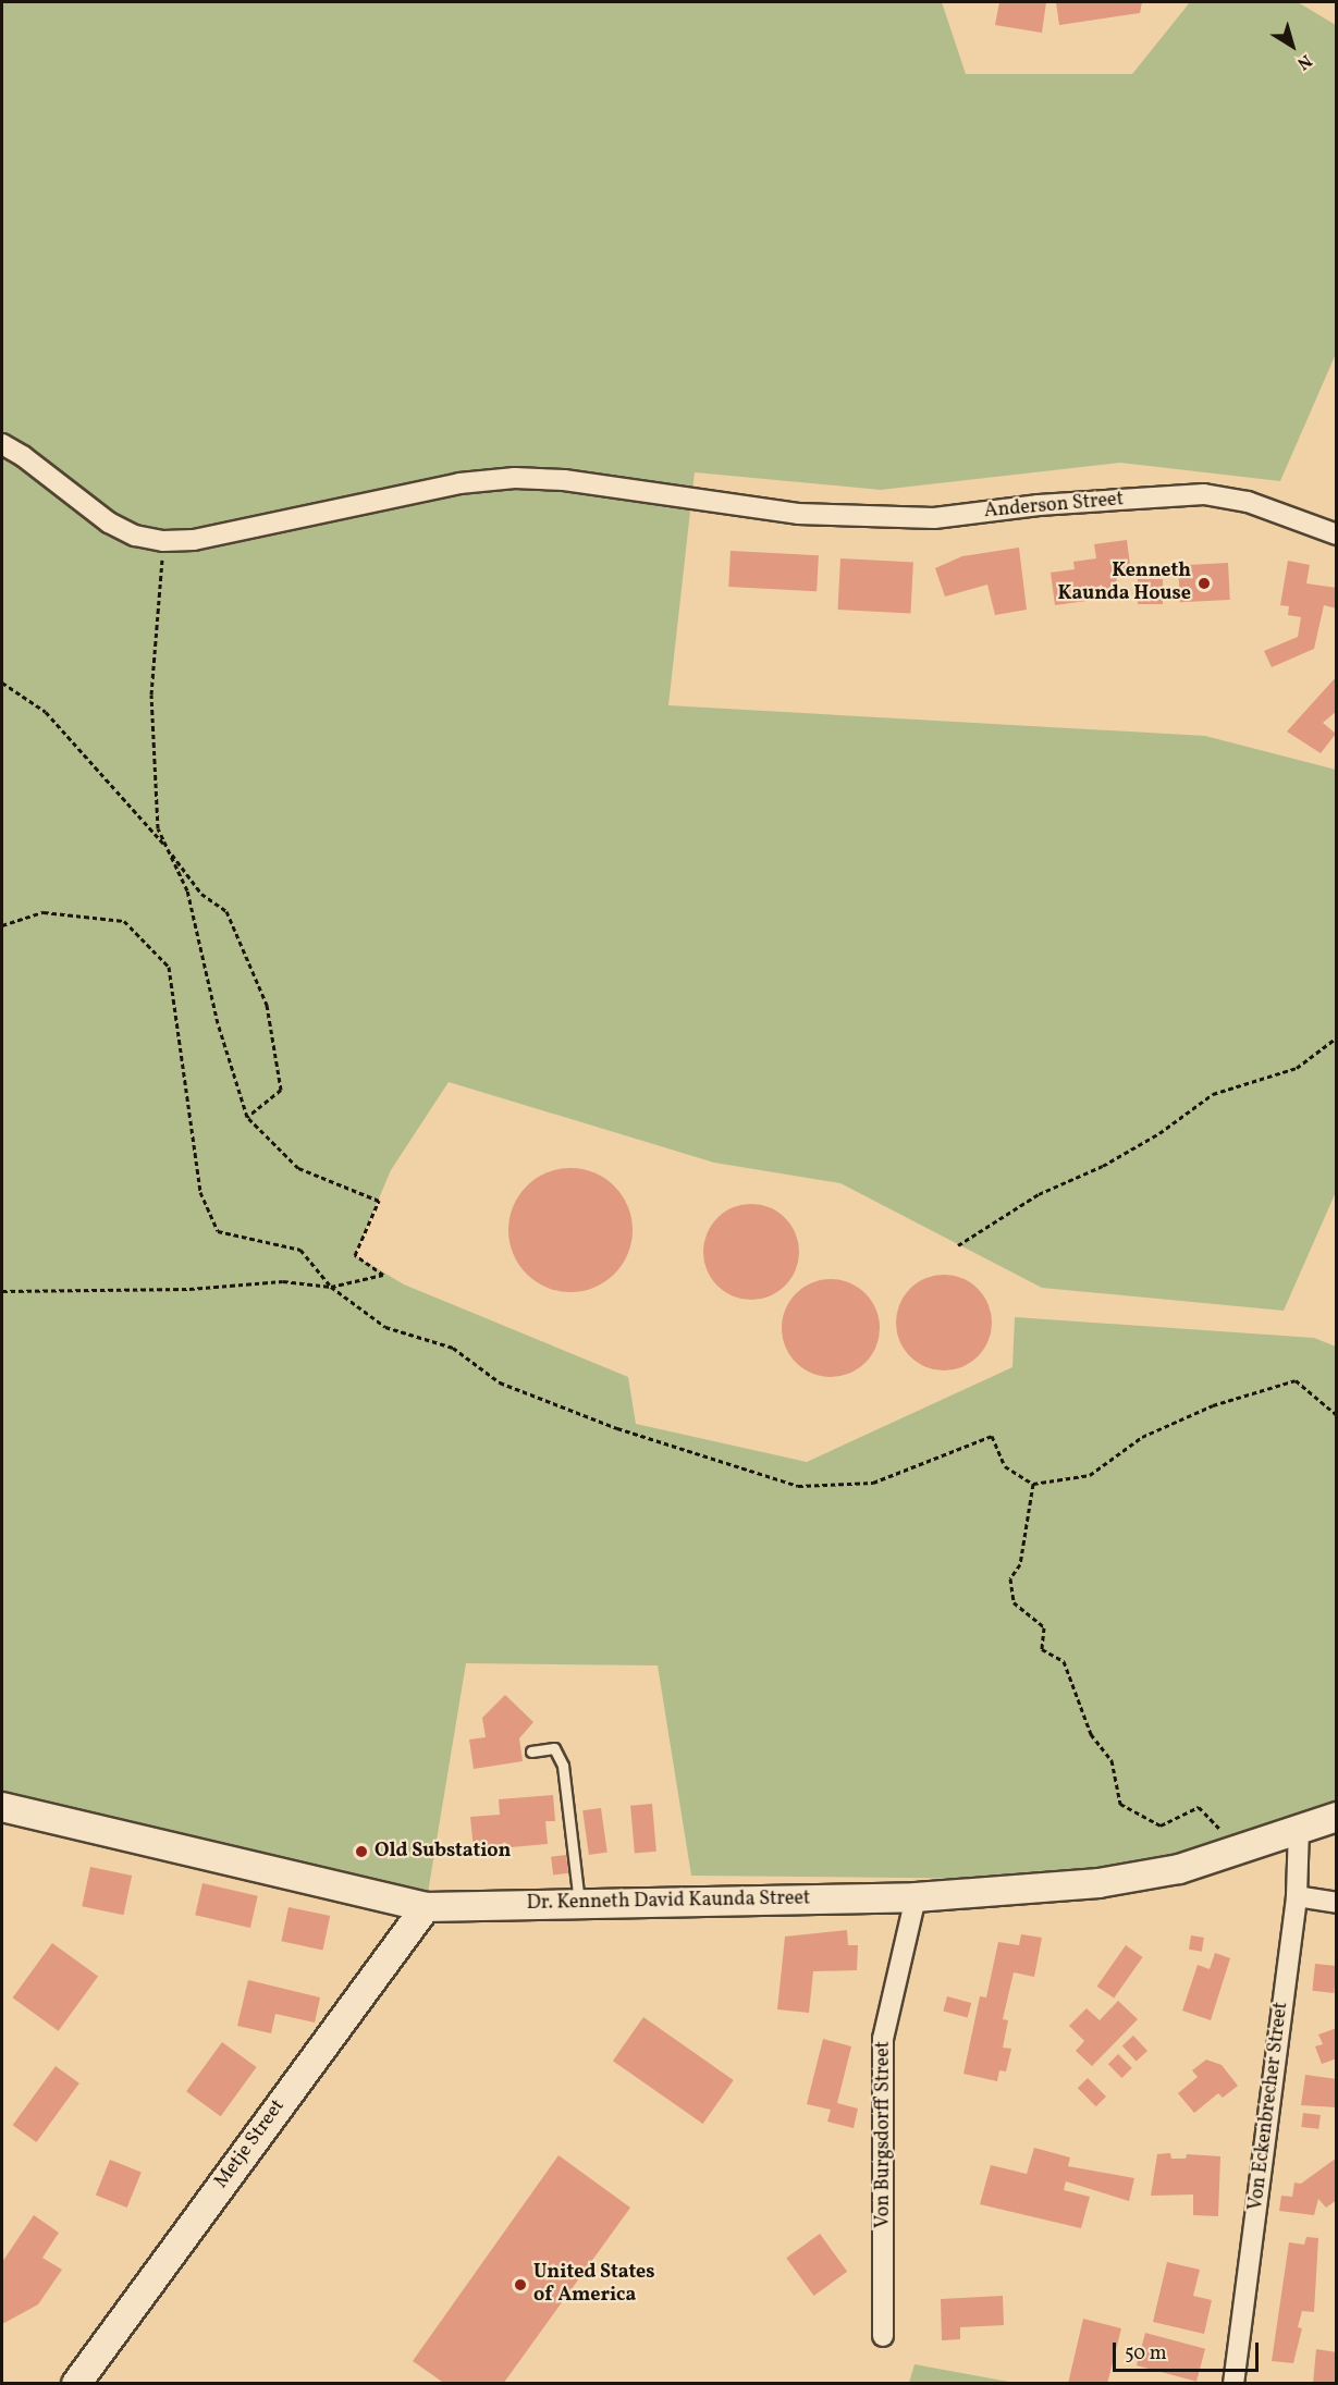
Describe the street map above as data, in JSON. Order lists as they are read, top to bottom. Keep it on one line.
{"streets":{"street":["Anderson Street","Dr. Kenneth David Kaunda Street","Von Eckenbrecher Street","Von Burgsdorff Street","Metje Street"]},"crossings":[["Dr. Kenneth David Kaunda Street","Von Eckenbrecher Street"],["Dr. Kenneth David Kaunda Street","Von Burgsdorff Street"],["Dr. Kenneth David Kaunda Street","Metje Street"]],"places":["Kenneth Kaunda House","Old Substation","United States of America"],"scale_bar":"50 m","north":"bottom right"}
